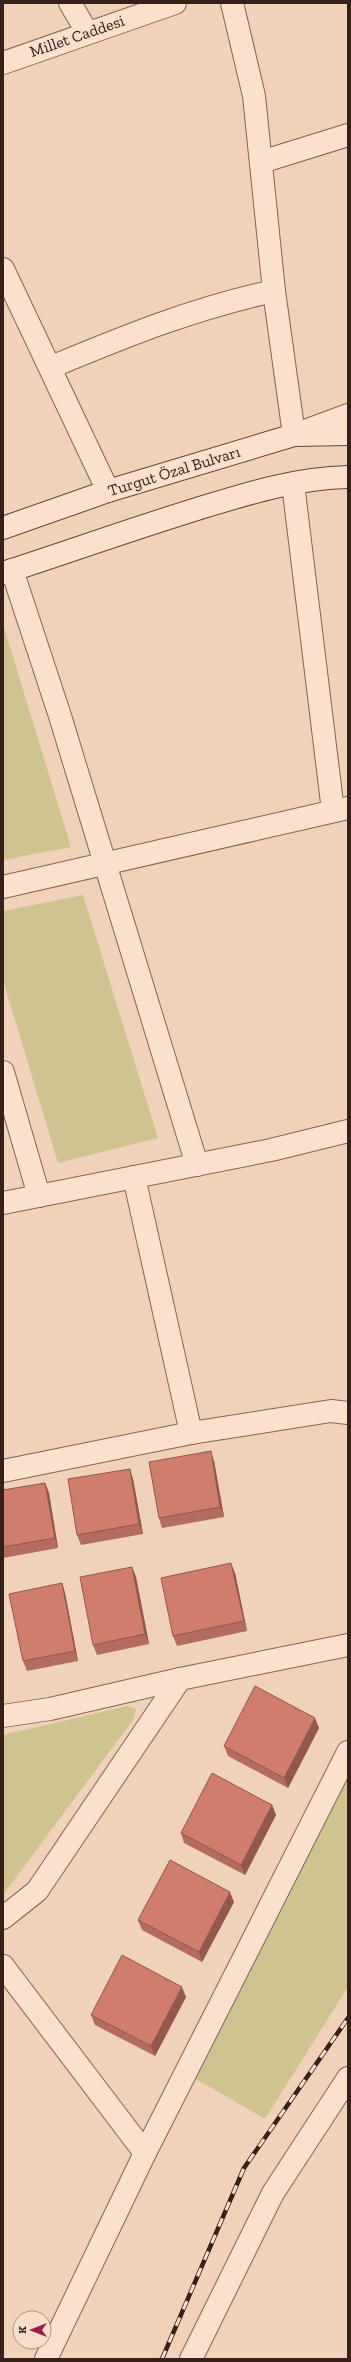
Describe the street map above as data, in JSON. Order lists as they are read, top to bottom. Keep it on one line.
{"streets":{"street":["Millet Caddesi","Turgut Özal Bulvarı"]},"north":"left"}
